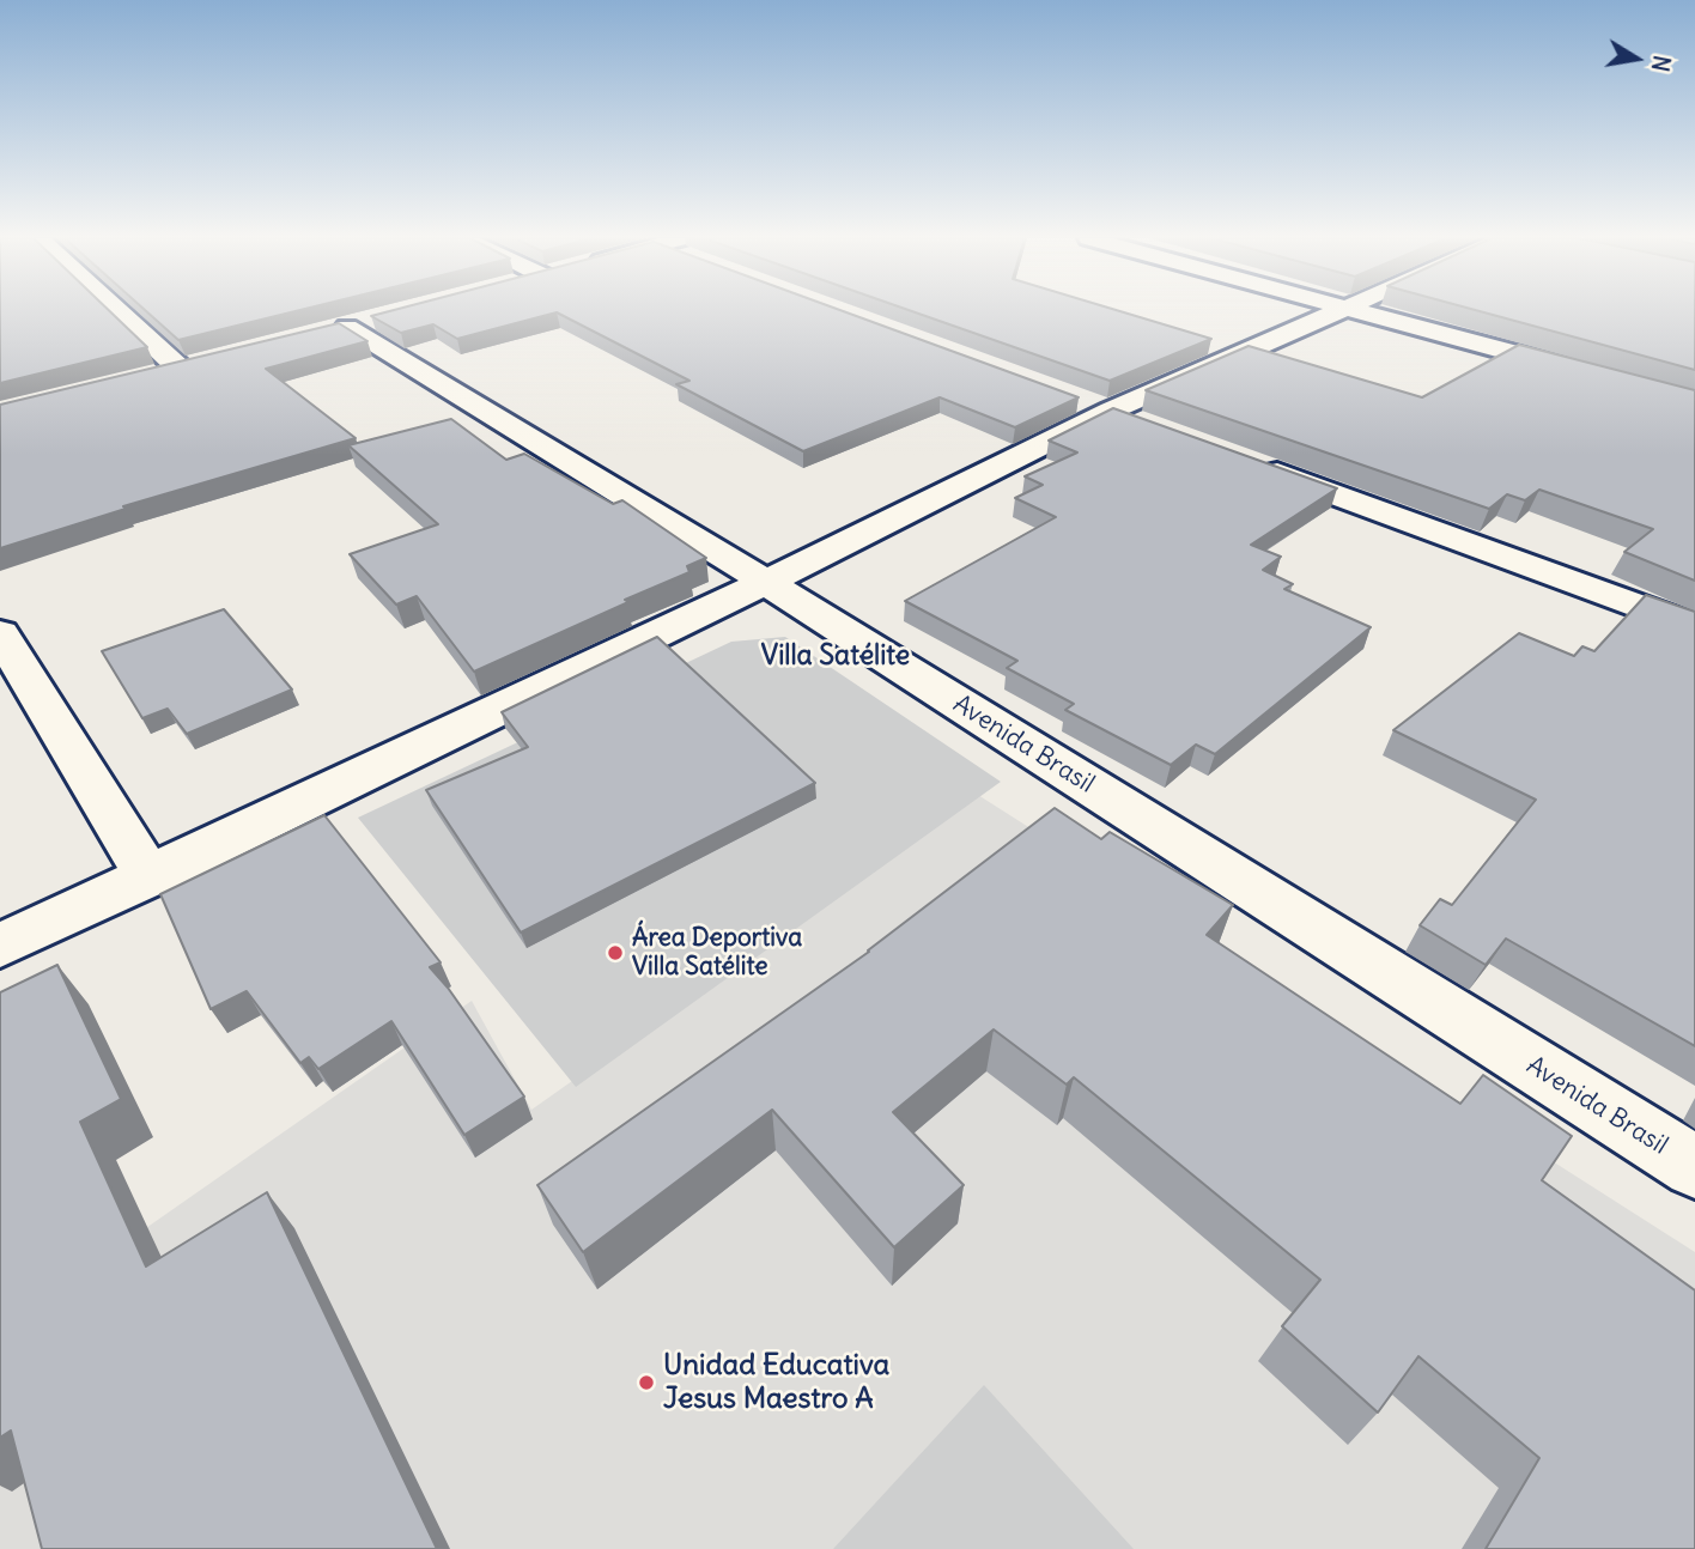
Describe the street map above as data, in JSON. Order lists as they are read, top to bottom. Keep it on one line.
{"streets":{"street":["Avenida Brasil"]},"districts":["Villa Satélite"],"places":["Área Deportiva Villa Satélite","Unidad Educativa Jesus Maestro A"],"north":"right"}
